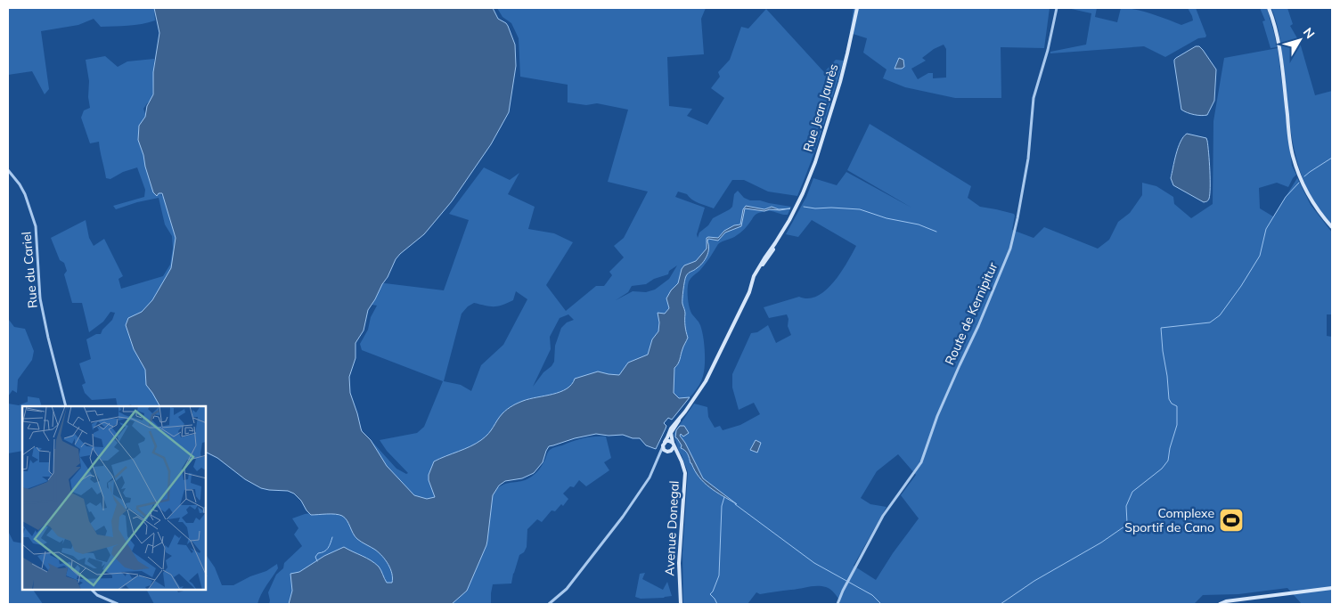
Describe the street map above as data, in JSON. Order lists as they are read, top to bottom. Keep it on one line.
{"streets":{"main road":["Rue Jean Jaurès","Avenue Donegal"],"street":["Rue du Cariel","Route de Kernipitur"]},"places":{"sports":["Complexe Sportif de Cano"]},"north":"top right"}
